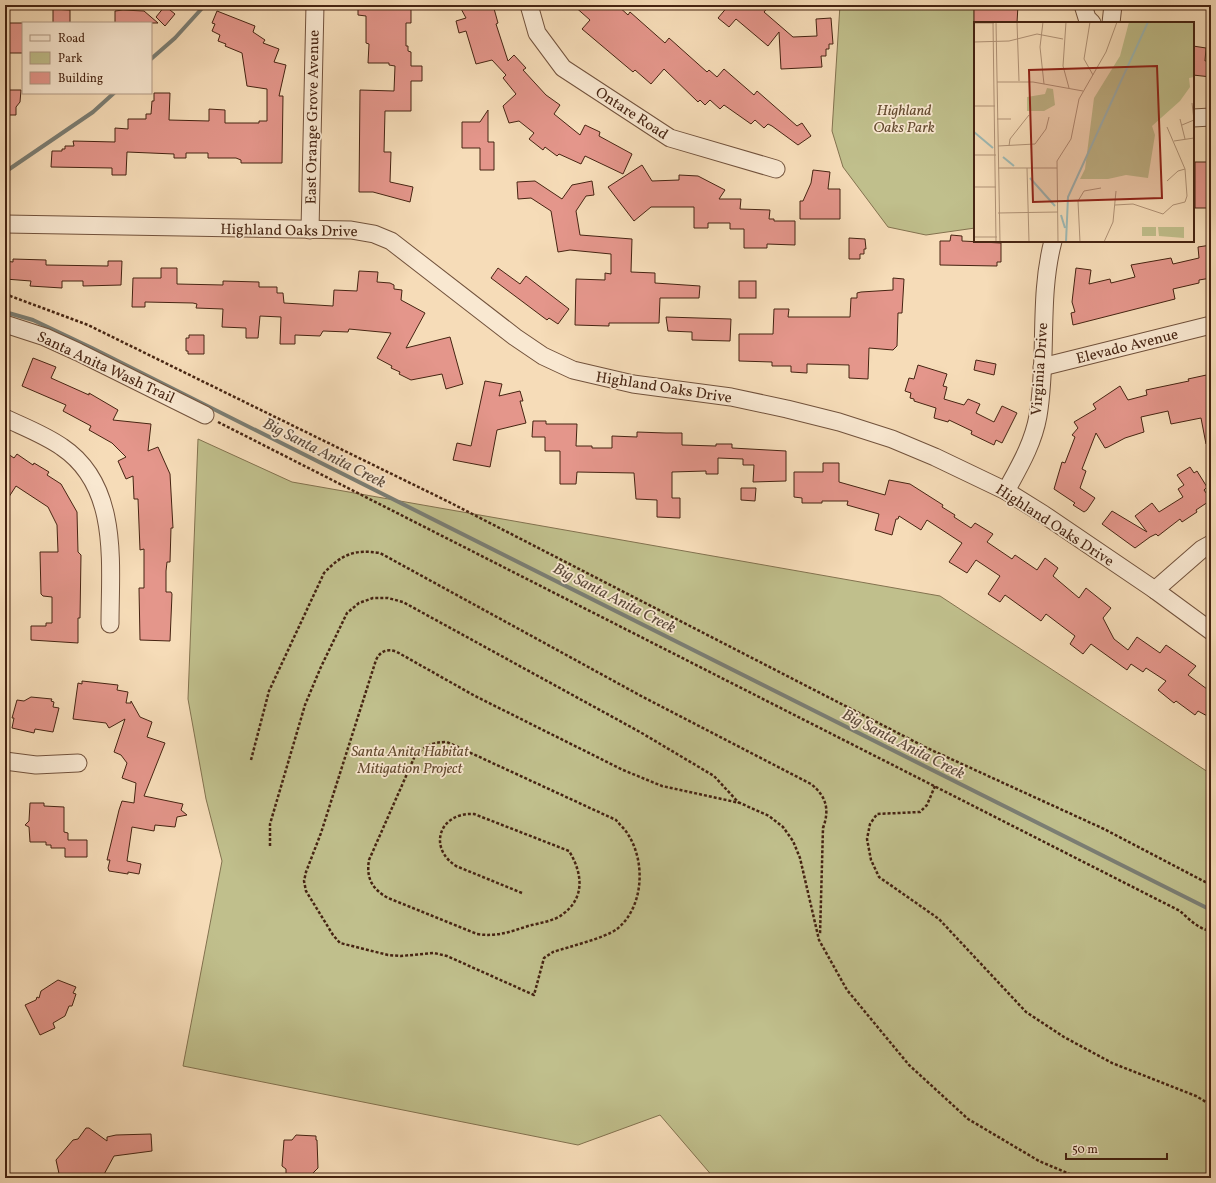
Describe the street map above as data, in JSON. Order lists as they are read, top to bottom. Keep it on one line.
{"streets":{"street":["Ontare Road","East Orange Grove Avenue","Highland Oaks Drive","Elevado Avenue","Santa Anita Wash Trail","Virginia Drive"]},"crossings":[["East Orange Grove Avenue","Highland Oaks Drive"],["Highland Oaks Drive","Virginia Drive"],["Elevado Avenue","Virginia Drive"]],"water":["Big Santa Anita Creek"],"parks":["Highland Oaks Park","Santa Anita Habitat Mitigation Project"],"legend":["Road","Park","Building"],"scale_bar":"50 m"}
